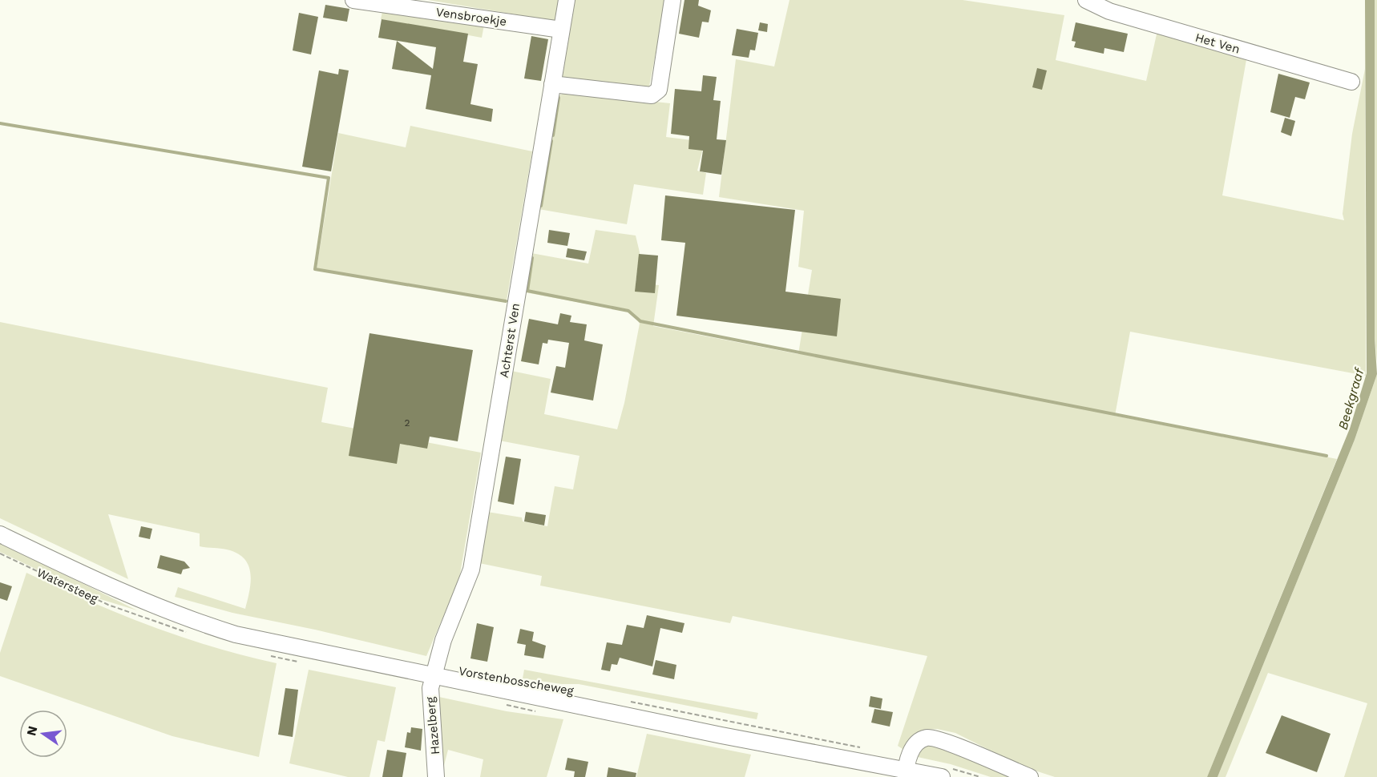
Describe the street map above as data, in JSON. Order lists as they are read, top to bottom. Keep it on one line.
{"streets":{"street":["Vensbroekje","Het Ven","Achterst Ven","Watersteeg","Vorstenbosscheweg","Hazelberg"]},"crossings":[["Vensbroekje","Achterst Ven"],["Achterst Ven","Vorstenbosscheweg"],["Achterst Ven","Hazelberg"],["Watersteeg","Vorstenbosscheweg"],["Vorstenbosscheweg","Hazelberg"]],"water":["Beekgraaf"],"house_numbers":["2"],"north":"left"}
